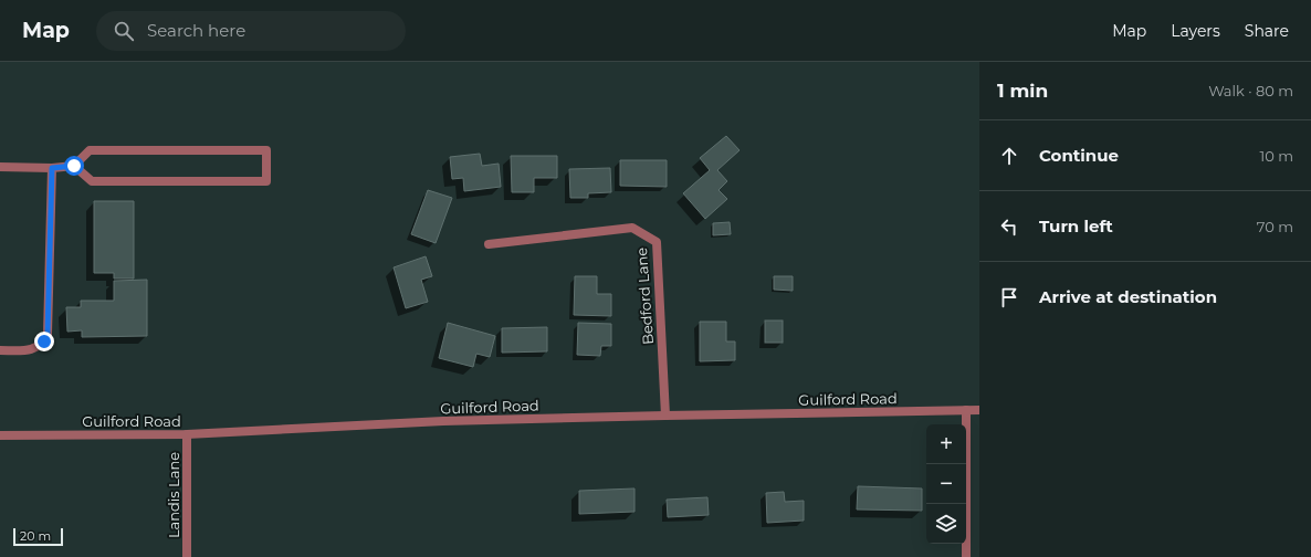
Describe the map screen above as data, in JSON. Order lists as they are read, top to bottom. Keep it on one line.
{"streets":{"street":["Bedford Lane","Guilford Road","Landis Lane"]},"crossings":[["Bedford Lane","Guilford Road"],["Guilford Road","Landis Lane"]],"scale_bar":"20 m","page":{"header":"Map","search":"Search here","nav":["Map","Layers","Share"],"heading":["1 min","Walk · 80 m"],"list":[["Continue","10 m"],["Turn left","70 m"],"Arrive at destination"],"map_buttons":["+","−"],"scale":"20 m"}}
